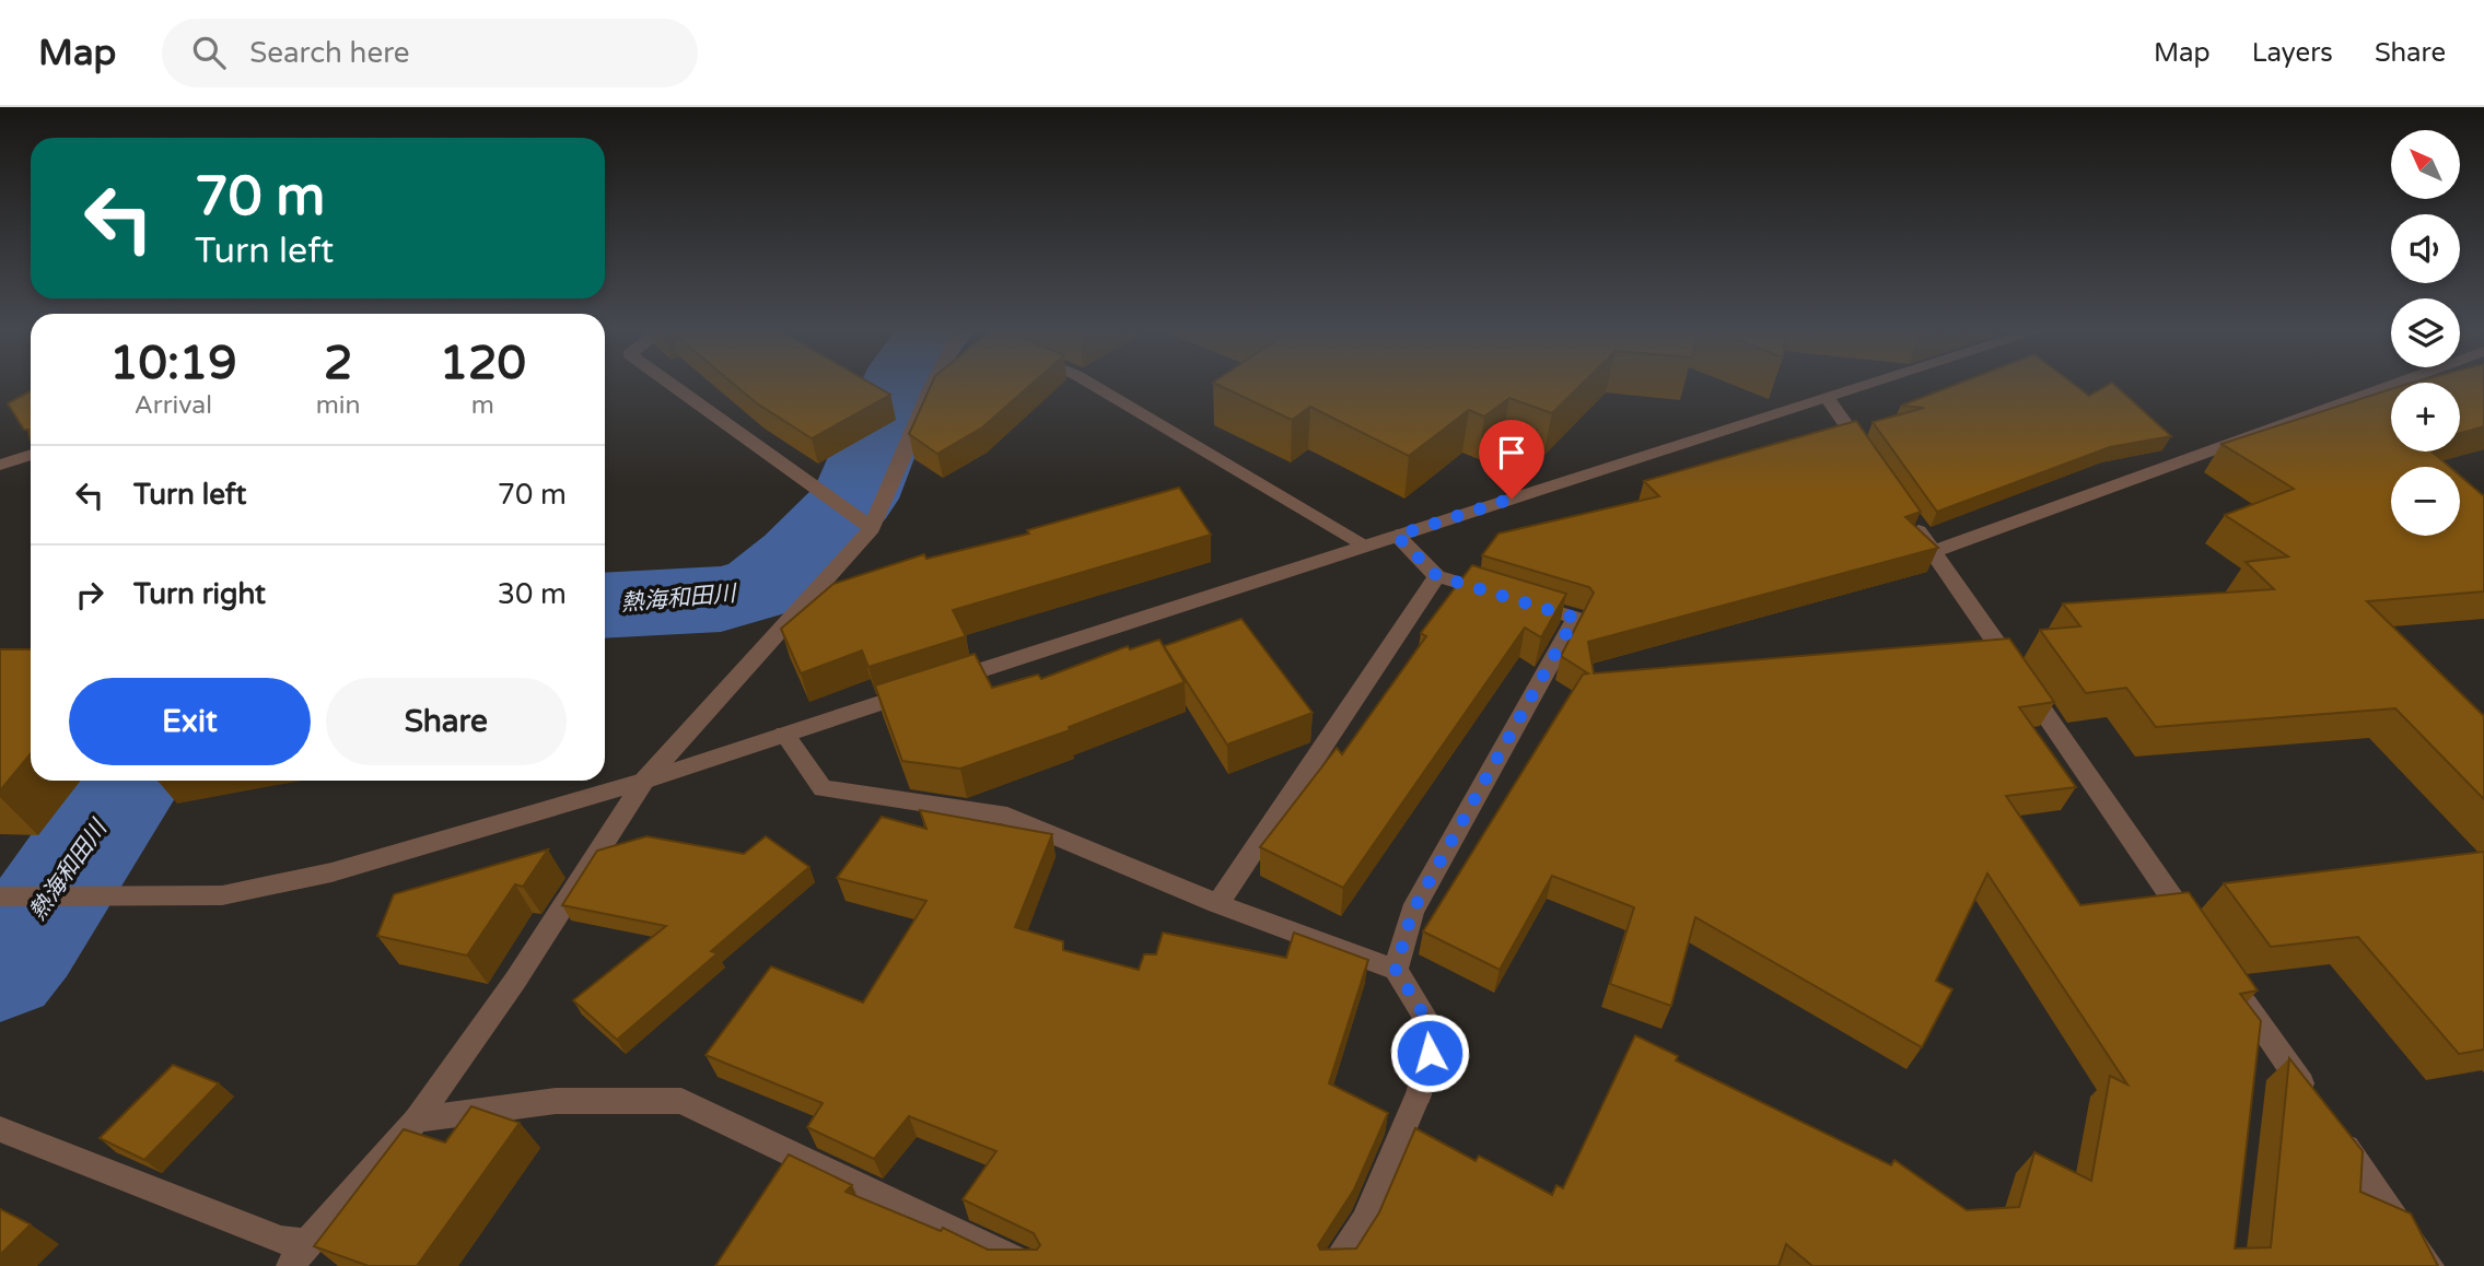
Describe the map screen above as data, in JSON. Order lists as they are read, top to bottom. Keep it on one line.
{"water":["熱海和田川"],"north":"top left","page":{"header":"Map","search":"Search here","nav":["Map","Layers","Share"],"map_buttons":["+","−"],"turn":["70 m","Turn left"],"eta":["10:19","Arrival","2","min","120","m"],"list":[{"name":"Turn left","value":"70 m"},{"name":"Turn right","value":"30 m"}],"buttons":["Exit","Share"]}}
